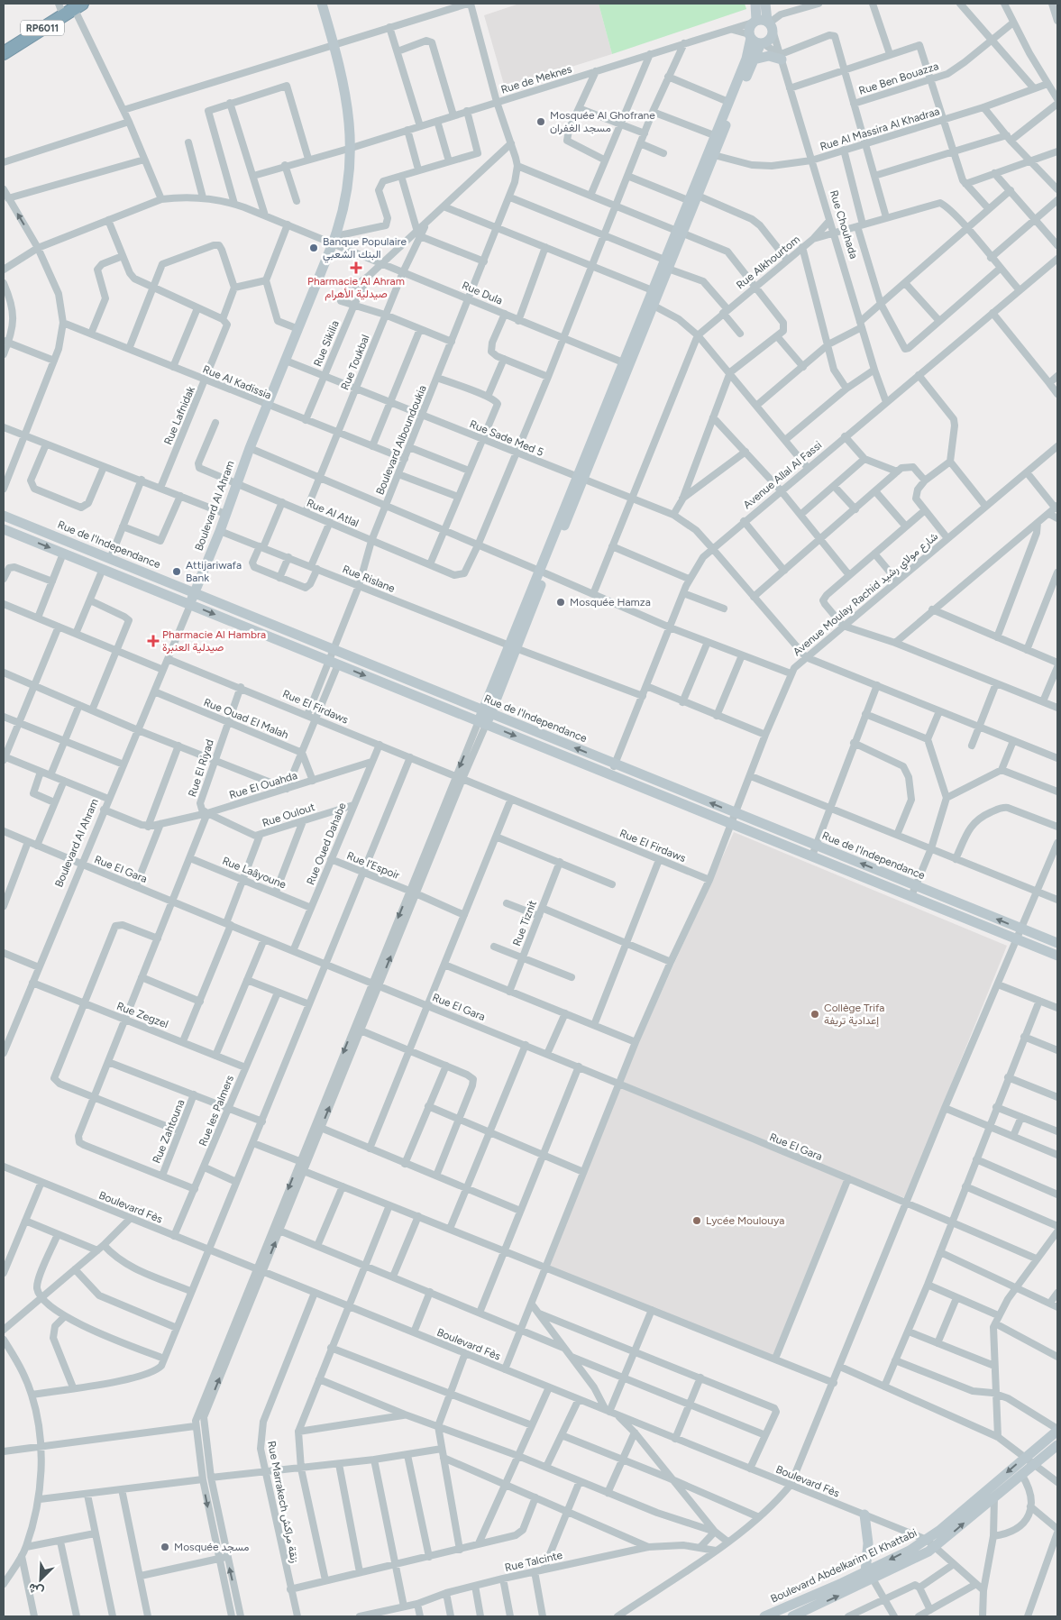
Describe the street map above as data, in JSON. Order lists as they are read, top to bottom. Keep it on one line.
{"streets":{"highway":["RP6011"],"street":["Rue Ben Bouazza","Rue de Meknes","Rue Al Massira Al Khadraa","Rue Chouhada","Rue Alkhourtom","Rue Dula","Rue Sikilia","Rue Toukbal","Rue Al Kadissia","Rue Lafnidak","Rue Sade Med 5","Boulevard Alboundoukia","Avenue Allal Al Fassi","Boulevard Al Ahram","Rue Al Atlal","Rue de l'Independance","Rue Rislane","Avenue Moulay Rachid شارع مولاي رشيد","Rue El Firdaws","Rue Ouad El Malah","Rue El Riyad","Rue El Ouahda","Rue Oulout","Rue Oued Dahabe","Rue l’Espoir","Rue El Gara","Rue Laâyoune","Rue Tiznit","Rue Zegzel","Rue les Palmers","Rue Zahtouna","Boulevard Fès","Rue Marrakech زنقة مراكش","Rue Talcinte","Boulevard Abdelkarim El Khattabi"]},"crossings":[["Rue de Meknes","Rue Chouhada"],["Rue de Meknes","Boulevard Al Ahram"],["Rue Al Massira Al Khadraa","Rue Chouhada"],["Rue Chouhada","Rue Alkhourtom"],["Rue Chouhada","Avenue Allal Al Fassi"],["Rue Dula","Rue Toukbal"],["Rue Dula","Boulevard Alboundoukia"],["Rue Dula","Boulevard Al Ahram"],["Rue Sikilia","Rue Al Kadissia"],["Rue Sikilia","Rue Sade Med 5"],["Rue Toukbal","Rue Al Kadissia"],["Rue Toukbal","Rue Sade Med 5"],["Rue Toukbal","Rue Al Atlal"],["Rue Al Kadissia","Rue Lafnidak"],["Rue Al Kadissia","Boulevard Alboundoukia"],["Rue Al Kadissia","Boulevard Al Ahram"],["Rue Sade Med 5","Boulevard Alboundoukia"],["Rue Sade Med 5","Avenue Allal Al Fassi"],["Rue Sade Med 5","Boulevard Al Ahram"],["Rue Sade Med 5","Avenue Moulay Rachid شارع مولاي رشيد"],["Boulevard Alboundoukia","Rue Al Atlal"],["Boulevard Alboundoukia","Rue de l'Independance"],["Boulevard Alboundoukia","Rue Rislane"],["Avenue Allal Al Fassi","Rue de l'Independance"],["Avenue Allal Al Fassi","Rue Rislane"],["Boulevard Al Ahram","Rue Al Atlal"],["Boulevard Al Ahram","Rue de l'Independance"],["Boulevard Al Ahram","Rue Rislane"],["Boulevard Al Ahram","Rue El Firdaws"],["Boulevard Al Ahram","Rue Ouad El Malah"],["Boulevard Al Ahram","Rue El Gara"],["Boulevard Al Ahram","Rue Zegzel"],["Rue de l'Independance","Avenue Moulay Rachid شارع مولاي رشيد"],["Avenue Moulay Rachid شارع مولاي رشيد","Rue El Firdaws"],["Avenue Moulay Rachid شارع مولاي رشيد","Rue El Gara"],["Avenue Moulay Rachid شارع مولاي رشيد","Boulevard Fès"],["Rue El Firdaws","Rue El Riyad"],["Rue El Firdaws","Rue Oued Dahabe"],["Rue Ouad El Malah","Rue El Riyad"],["Rue El Riyad","Rue El Ouahda"],["Rue El Riyad","Rue Oulout"],["Rue El Ouahda","Rue Oulout"],["Rue El Ouahda","Rue Oued Dahabe"],["Rue Oulout","Rue Oued Dahabe"],["Rue Oued Dahabe","Rue l’Espoir"],["Rue Oued Dahabe","Rue El Gara"],["Rue Oued Dahabe","Rue Laâyoune"],["Rue Zegzel","Rue les Palmers"],["Rue les Palmers","Boulevard Fès"],["Boulevard Fès","Rue Marrakech زنقة مراكش"],["Boulevard Fès","Boulevard Abdelkarim El Khattabi"]],"places":{"other":["Mosquée Al Ghofrane مسجد الغفران","Banque Populaire البنك الشعبي","Attijariwafa Bank","Mosquée Hamza","Collège Trifa إعدادية تريفة","Lycée Moulouya","Mosquée مسجد"],"health":["Pharmacie Al Ahram صيدلية الأهرام","Pharmacie Al Hambra صيدلية العنبرة"]},"north":"bottom left"}
